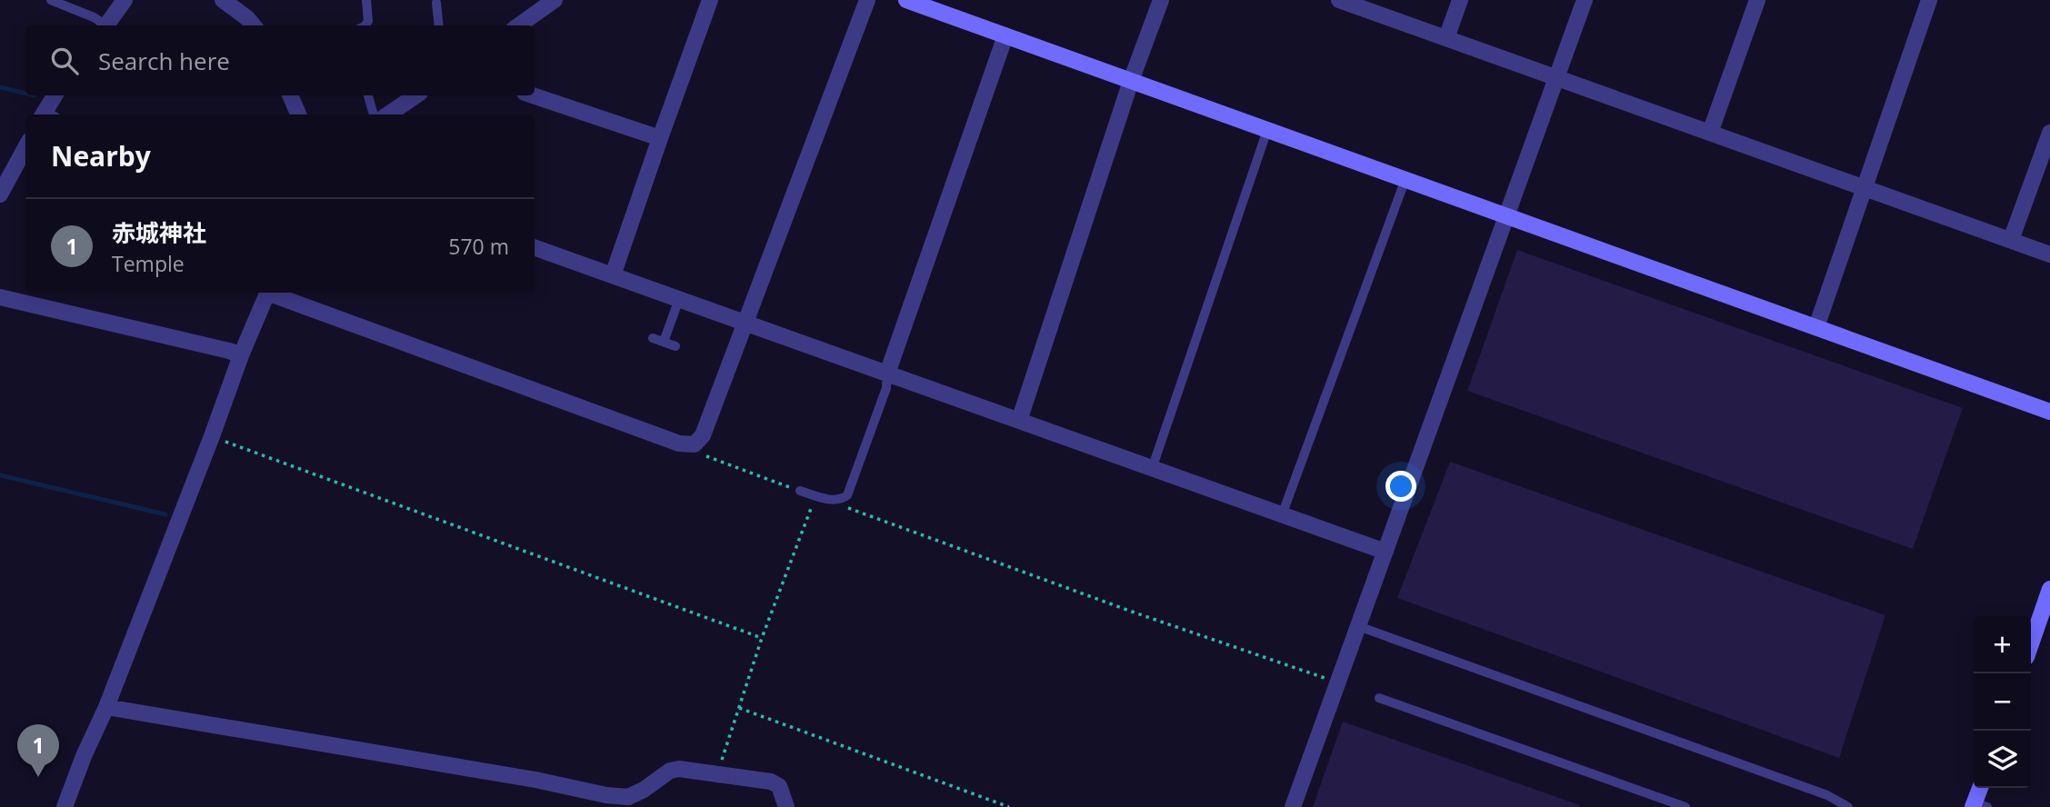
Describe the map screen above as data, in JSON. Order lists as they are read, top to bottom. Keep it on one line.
{"page":{"search":"Search here","heading":"Nearby","list":[{"mark":"1","name":"赤城神社","note":"Temple","value":"570 m"}],"map_buttons":["+","−"],"pins":"1"}}
